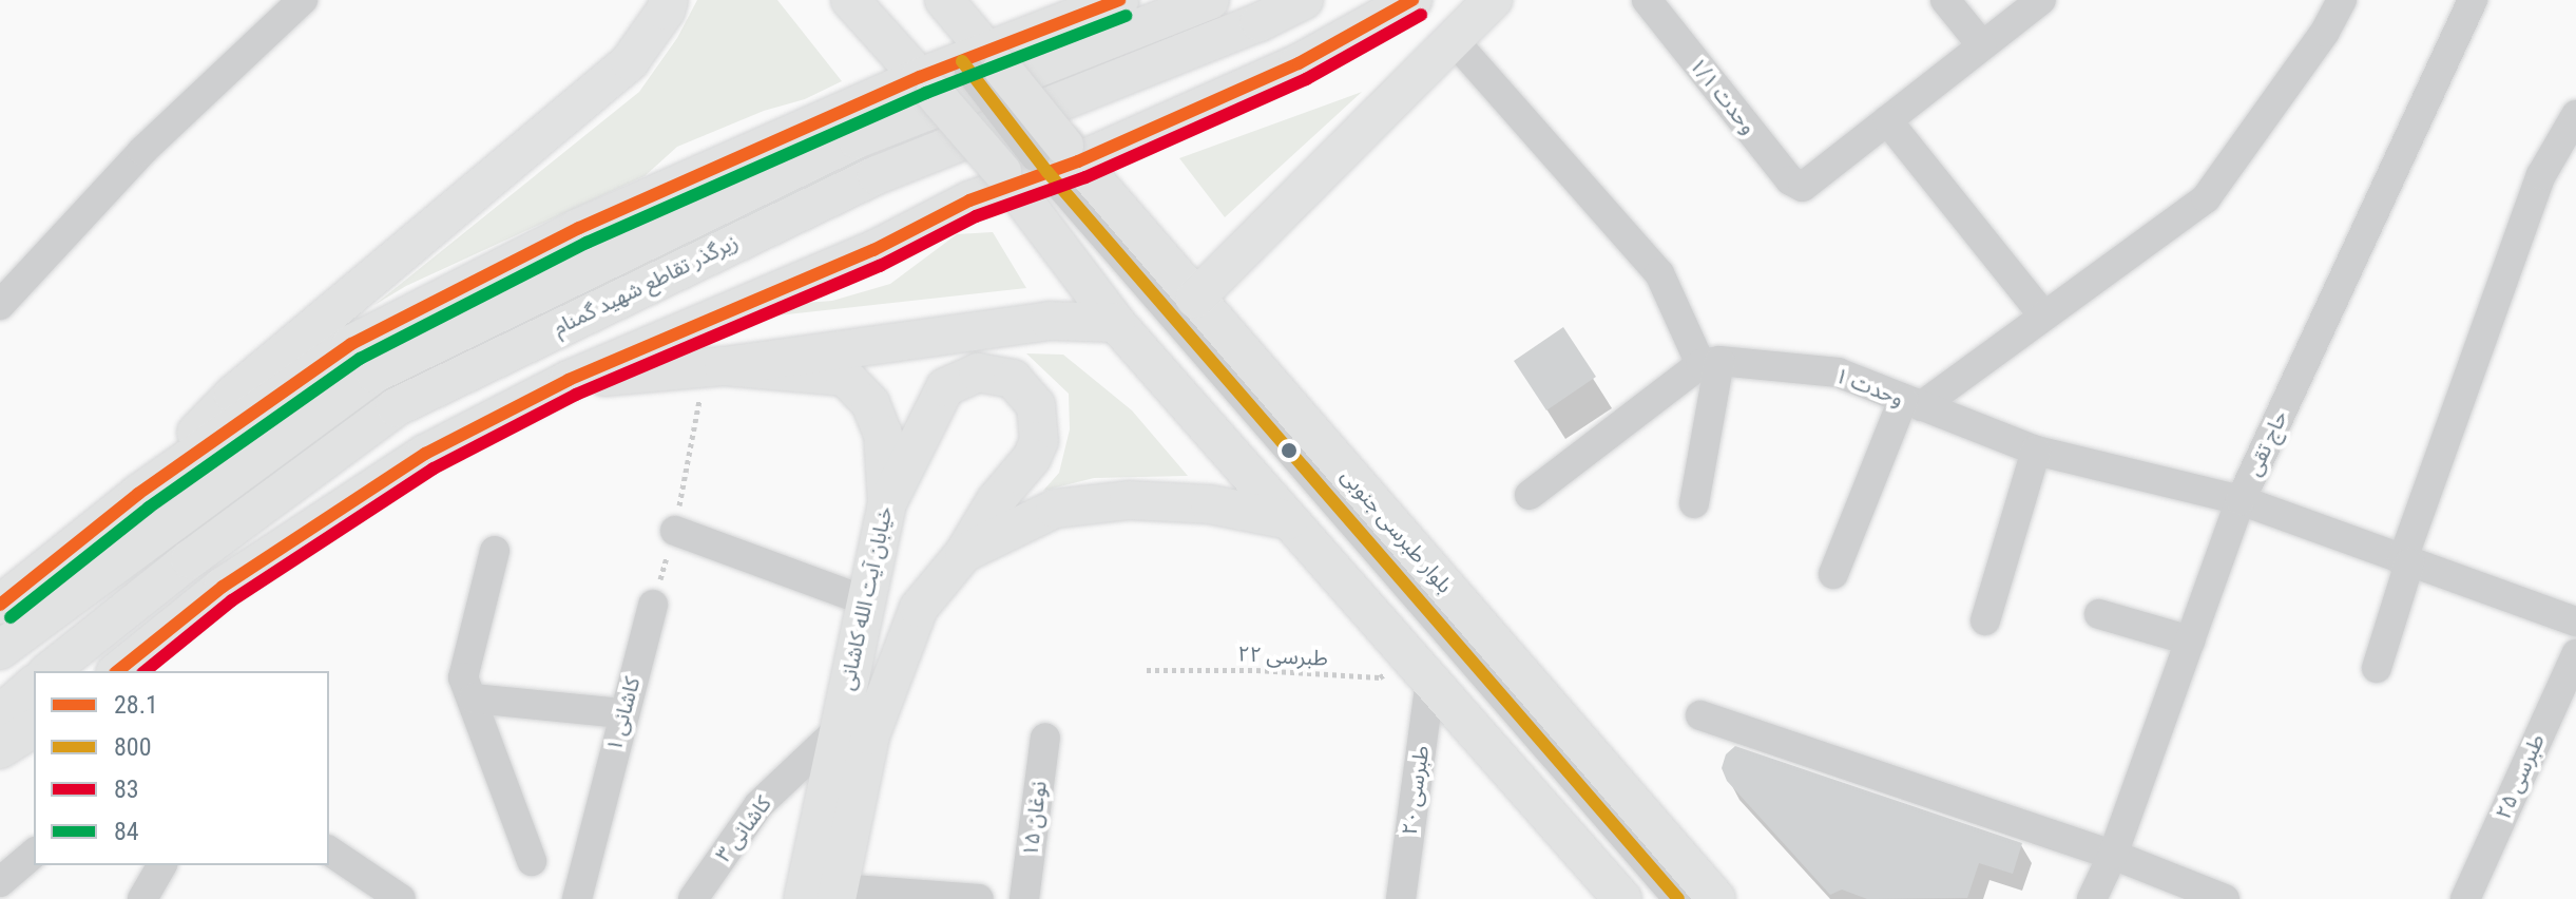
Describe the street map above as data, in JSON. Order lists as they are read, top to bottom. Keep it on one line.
{"streets":{"main road":["زیرگذر تقاطع شهید گمنام","بلوار طبرسی جنوبی","خیابان آیت الله کاشانی"],"street":["وحدت ۱/۱","وحدت ۱","حاج تقی","کاشانی ۱","طبرسی ۲۵","طبرسی ۲۰","نوغان ۱۵","کاشانی ۳"],"path":["طبرسی ۲۲"]},"crossings":[["وحدت ۱","حاج تقی"],["خیابان آیت الله کاشانی","کاشانی ۳"],["طبرسی ۲۲","طبرسی ۲۰"]],"lines":["transit line 28.1","transit line 83","transit line 84","transit line 800"],"legend":["28.1","800","83","84"]}
